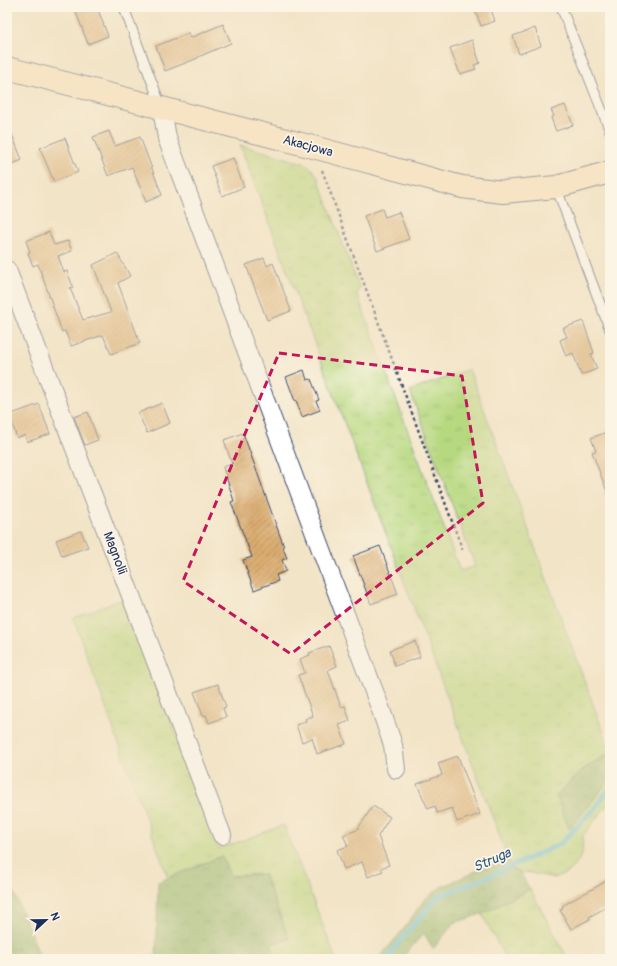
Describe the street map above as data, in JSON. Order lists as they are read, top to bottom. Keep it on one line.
{"streets":{"street":["Akacjowa","Magnolii"]},"water":["Struga"],"north":"right"}
